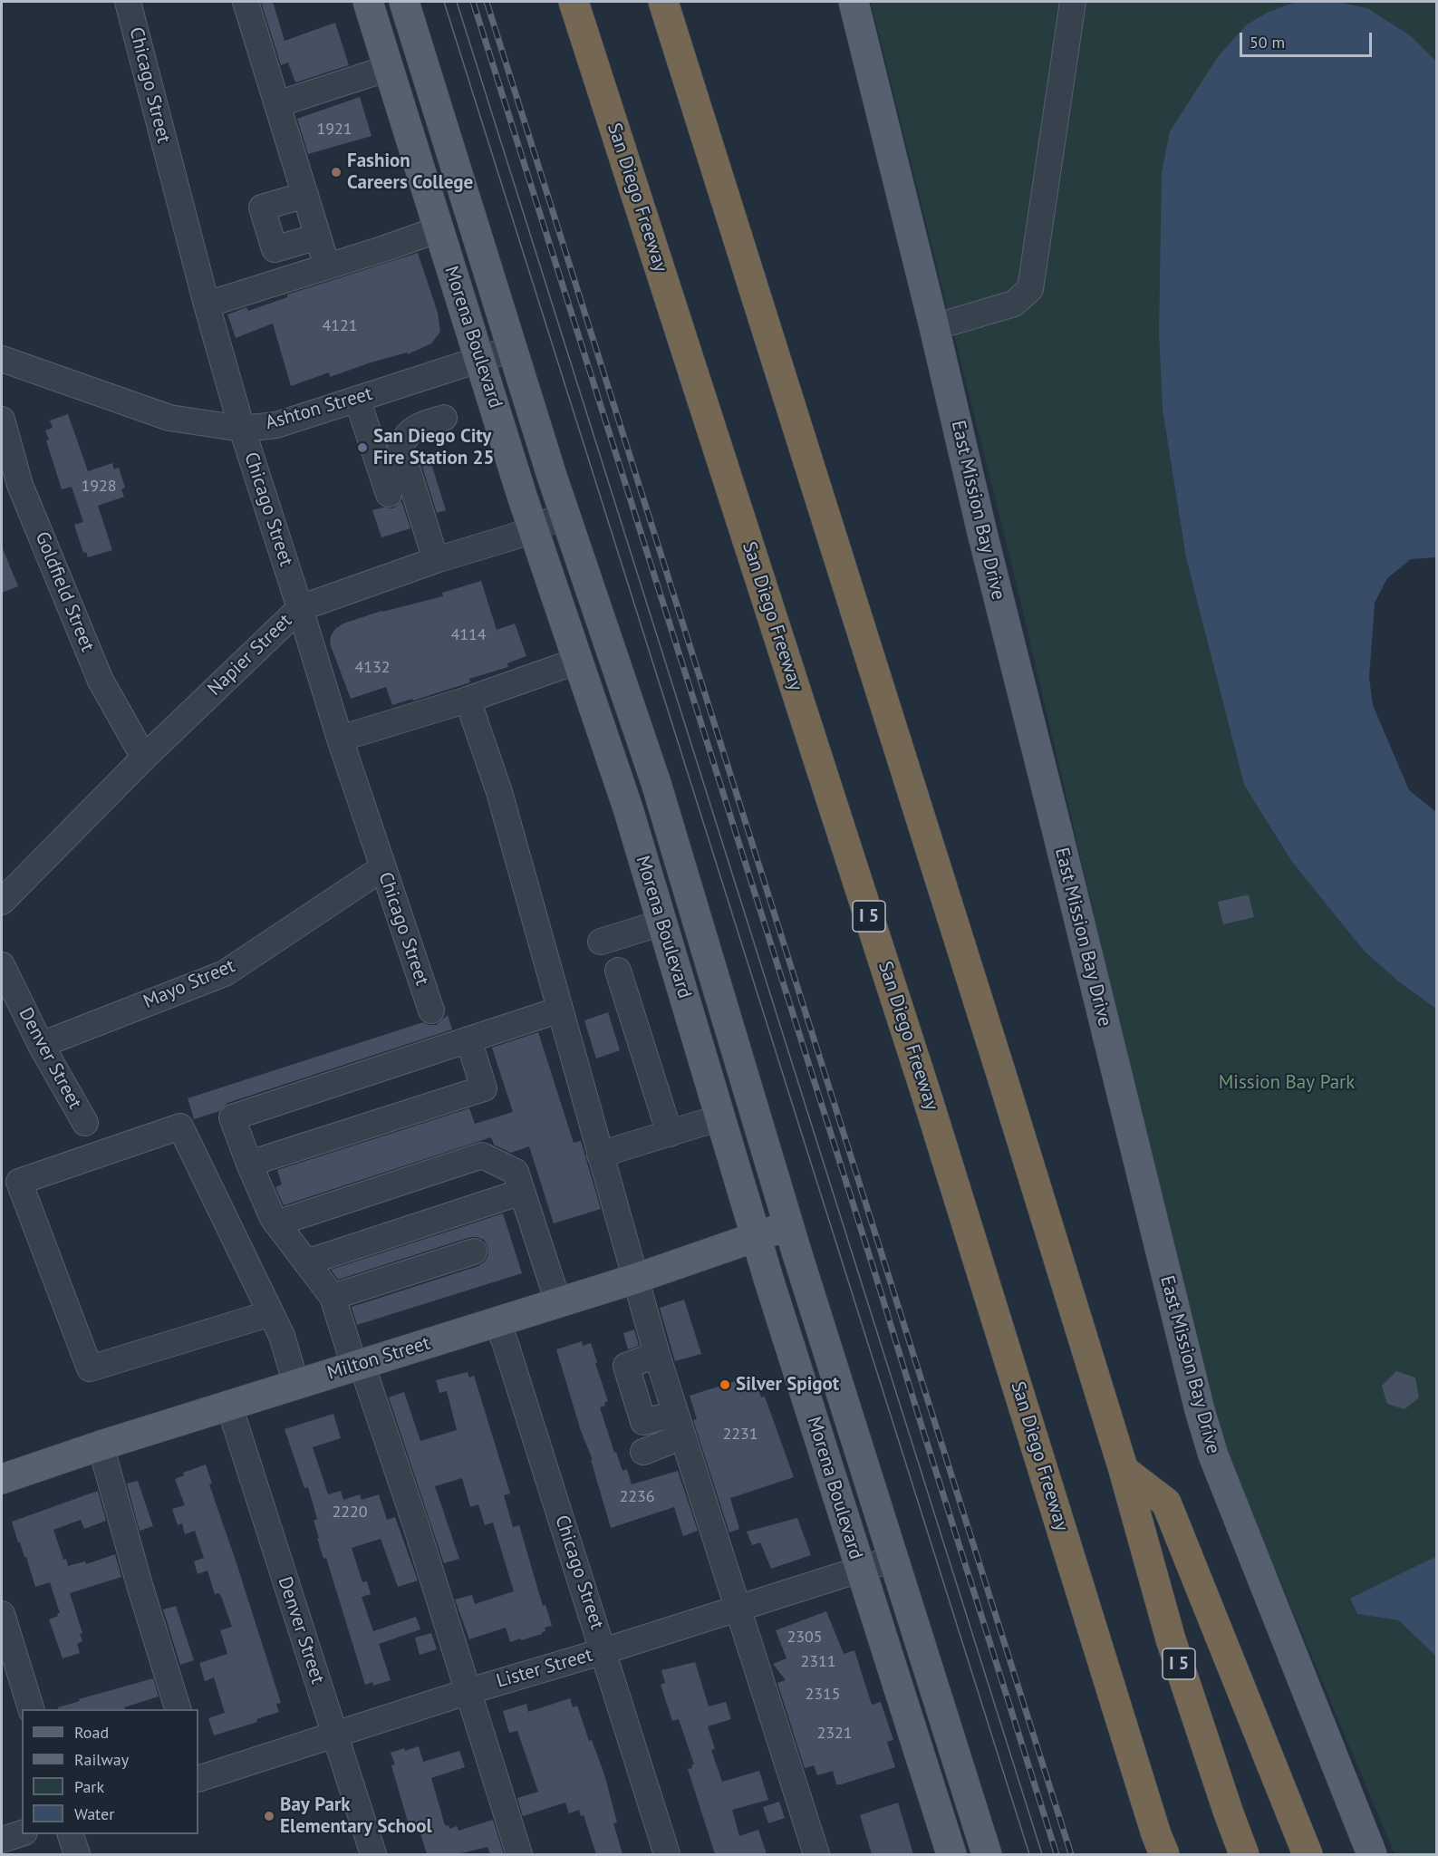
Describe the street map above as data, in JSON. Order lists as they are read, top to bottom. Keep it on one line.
{"streets":{"highway":["San Diego Freeway","I 5"],"main road":["Morena Boulevard","East Mission Bay Drive","Milton Street"],"street":["Chicago Street","Ashton Street","Goldfield Street","Napier Street","Mayo Street","Denver Street","Lister Street"]},"crossings":[["Chicago Street","Ashton Street"],["Chicago Street","Napier Street"],["Chicago Street","Mayo Street"],["Chicago Street","Milton Street"],["Chicago Street","Lister Street"],["Morena Boulevard","Ashton Street"],["Morena Boulevard","Napier Street"],["Morena Boulevard","Milton Street"],["Morena Boulevard","Lister Street"],["Goldfield Street","Napier Street"],["Mayo Street","Denver Street"],["Denver Street","Milton Street"],["Denver Street","Lister Street"]],"parks":["Mission Bay Park"],"places":["Fashion Careers College","San Diego City Fire Station 25","Silver Spigot","Bay Park Elementary School"],"house_numbers":["1921","4121","1928","4114","4132","2231","2236","2220","2305","2311","2315","2321"],"legend":["Road","Railway","Park","Water"],"scale_bar":"50 m"}
